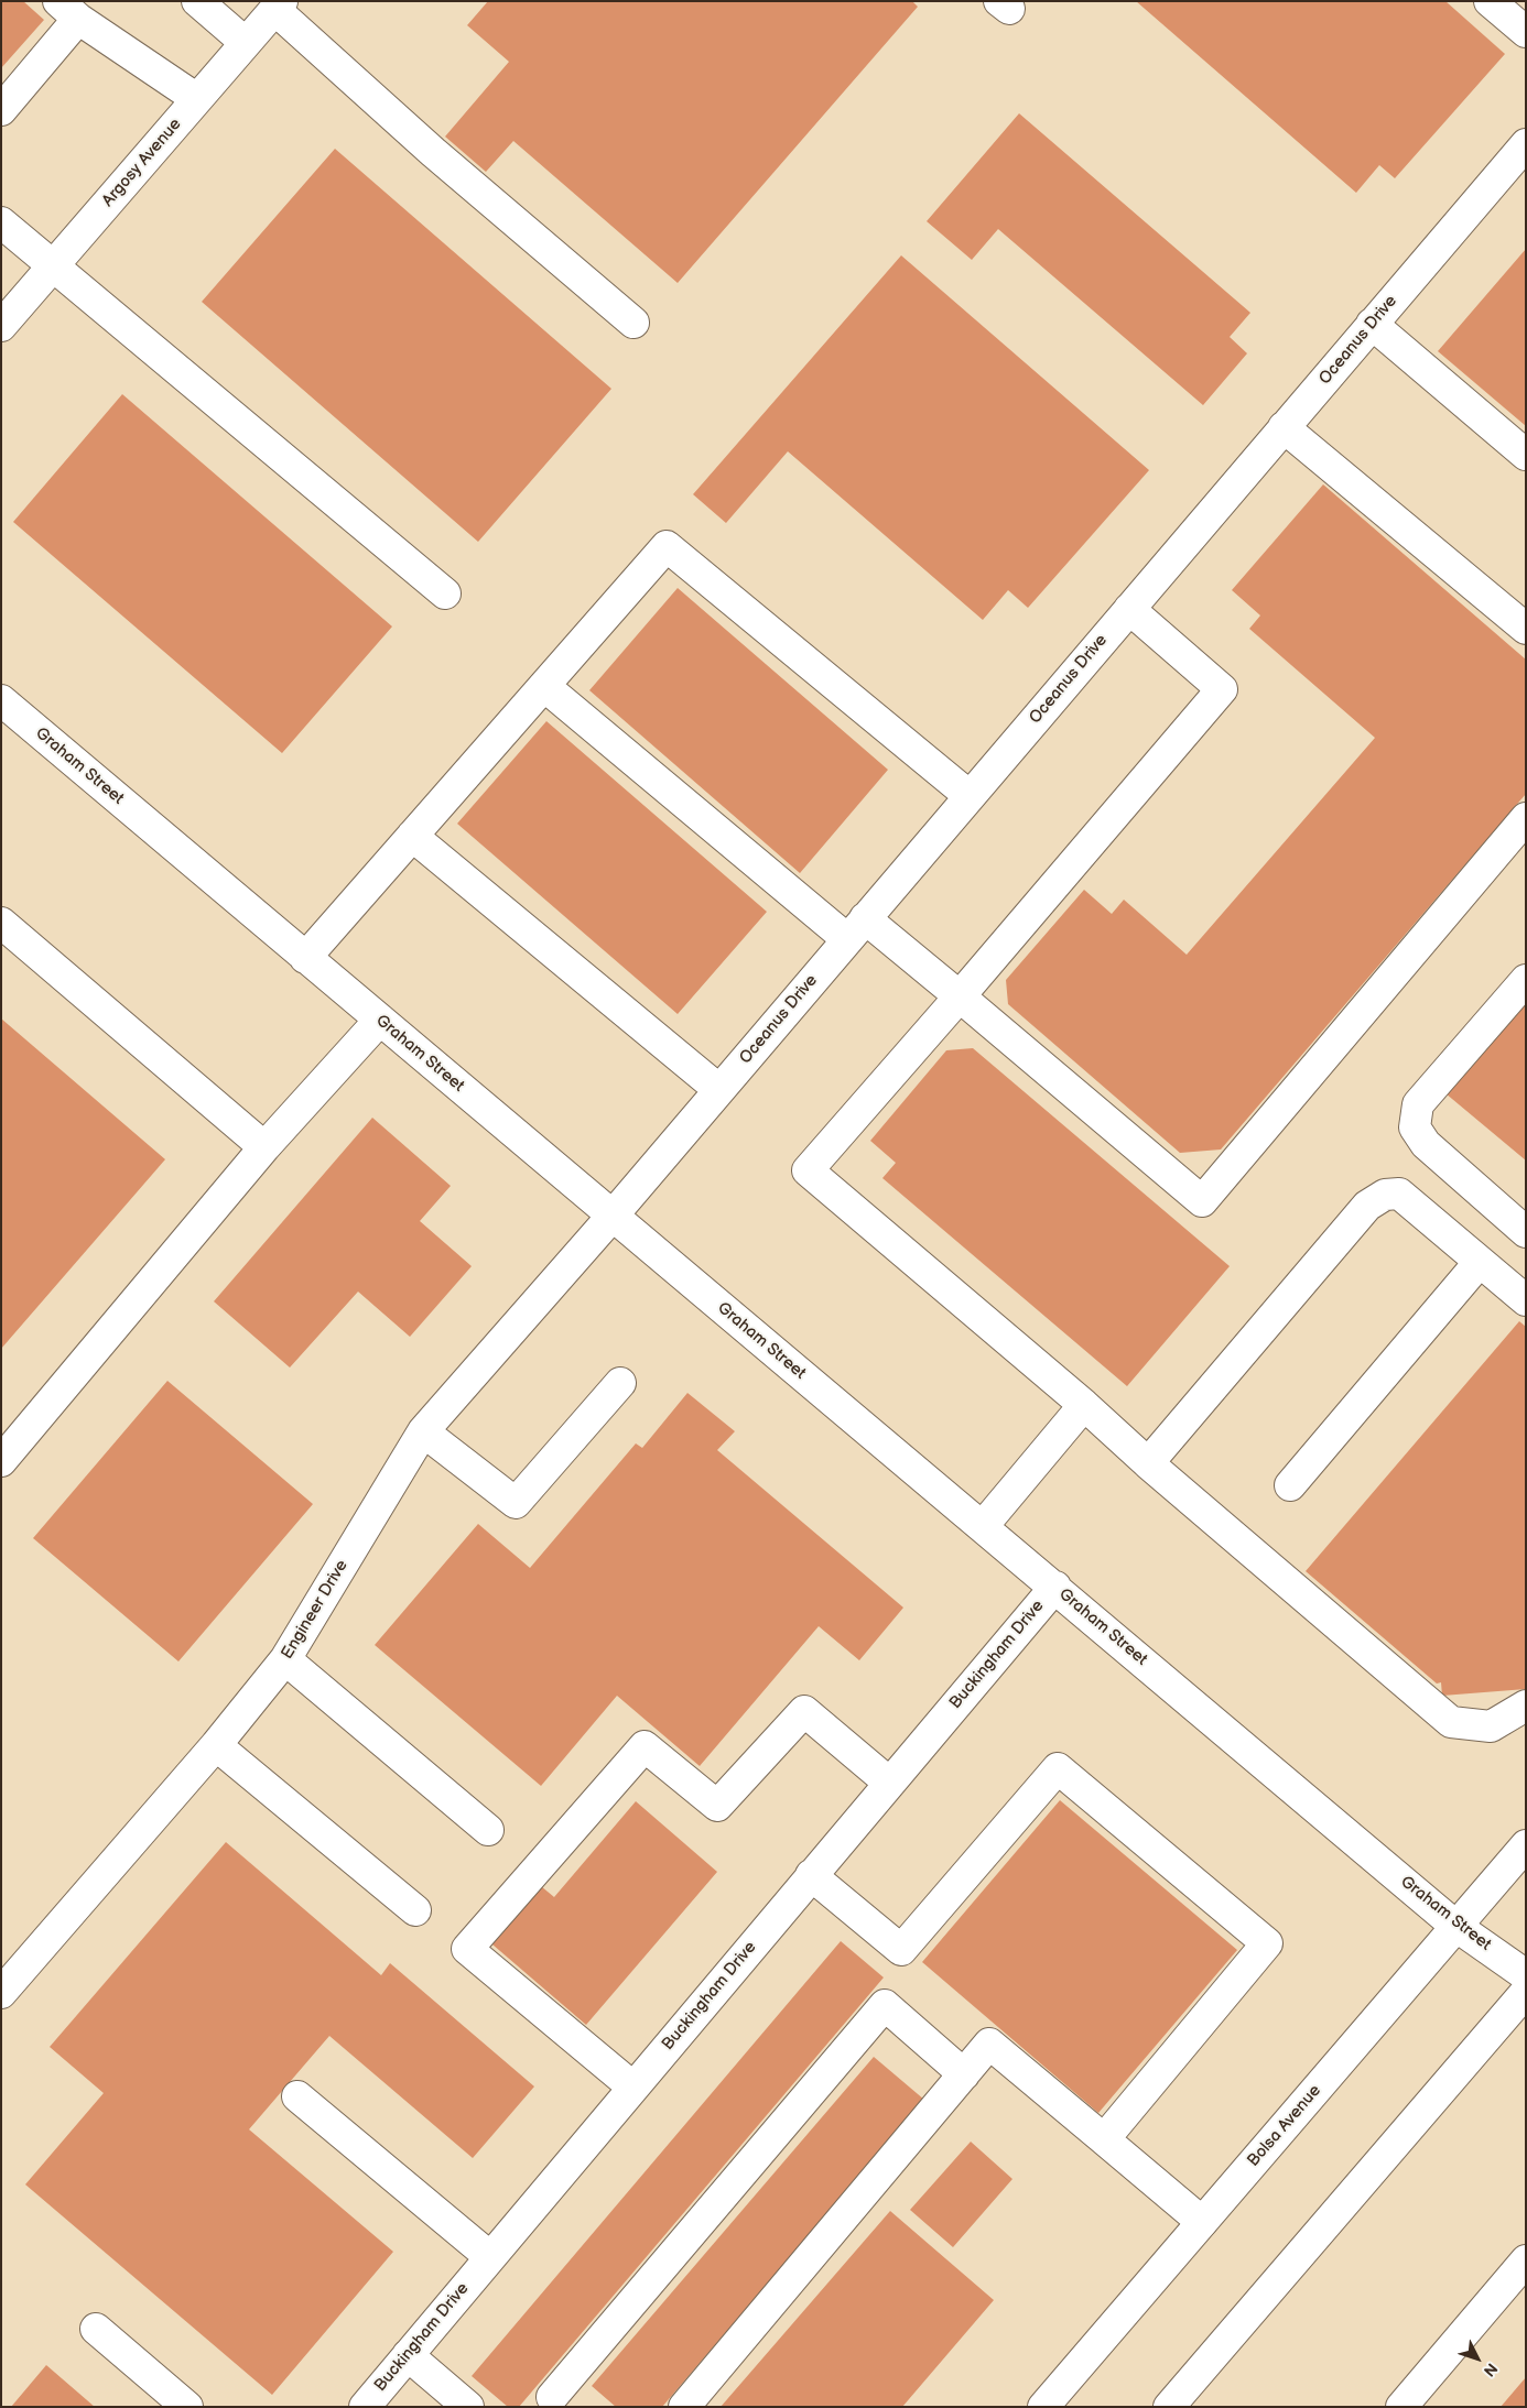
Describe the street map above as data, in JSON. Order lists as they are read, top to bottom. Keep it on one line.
{"streets":{"street":["Argosy Avenue","Oceanus Drive","Graham Street","Engineer Drive","Buckingham Drive","Bolsa Avenue"]},"crossings":[["Oceanus Drive","Graham Street"],["Oceanus Drive","Engineer Drive"],["Graham Street","Engineer Drive"],["Graham Street","Buckingham Drive"],["Graham Street","Bolsa Avenue"]],"north":"bottom right"}
